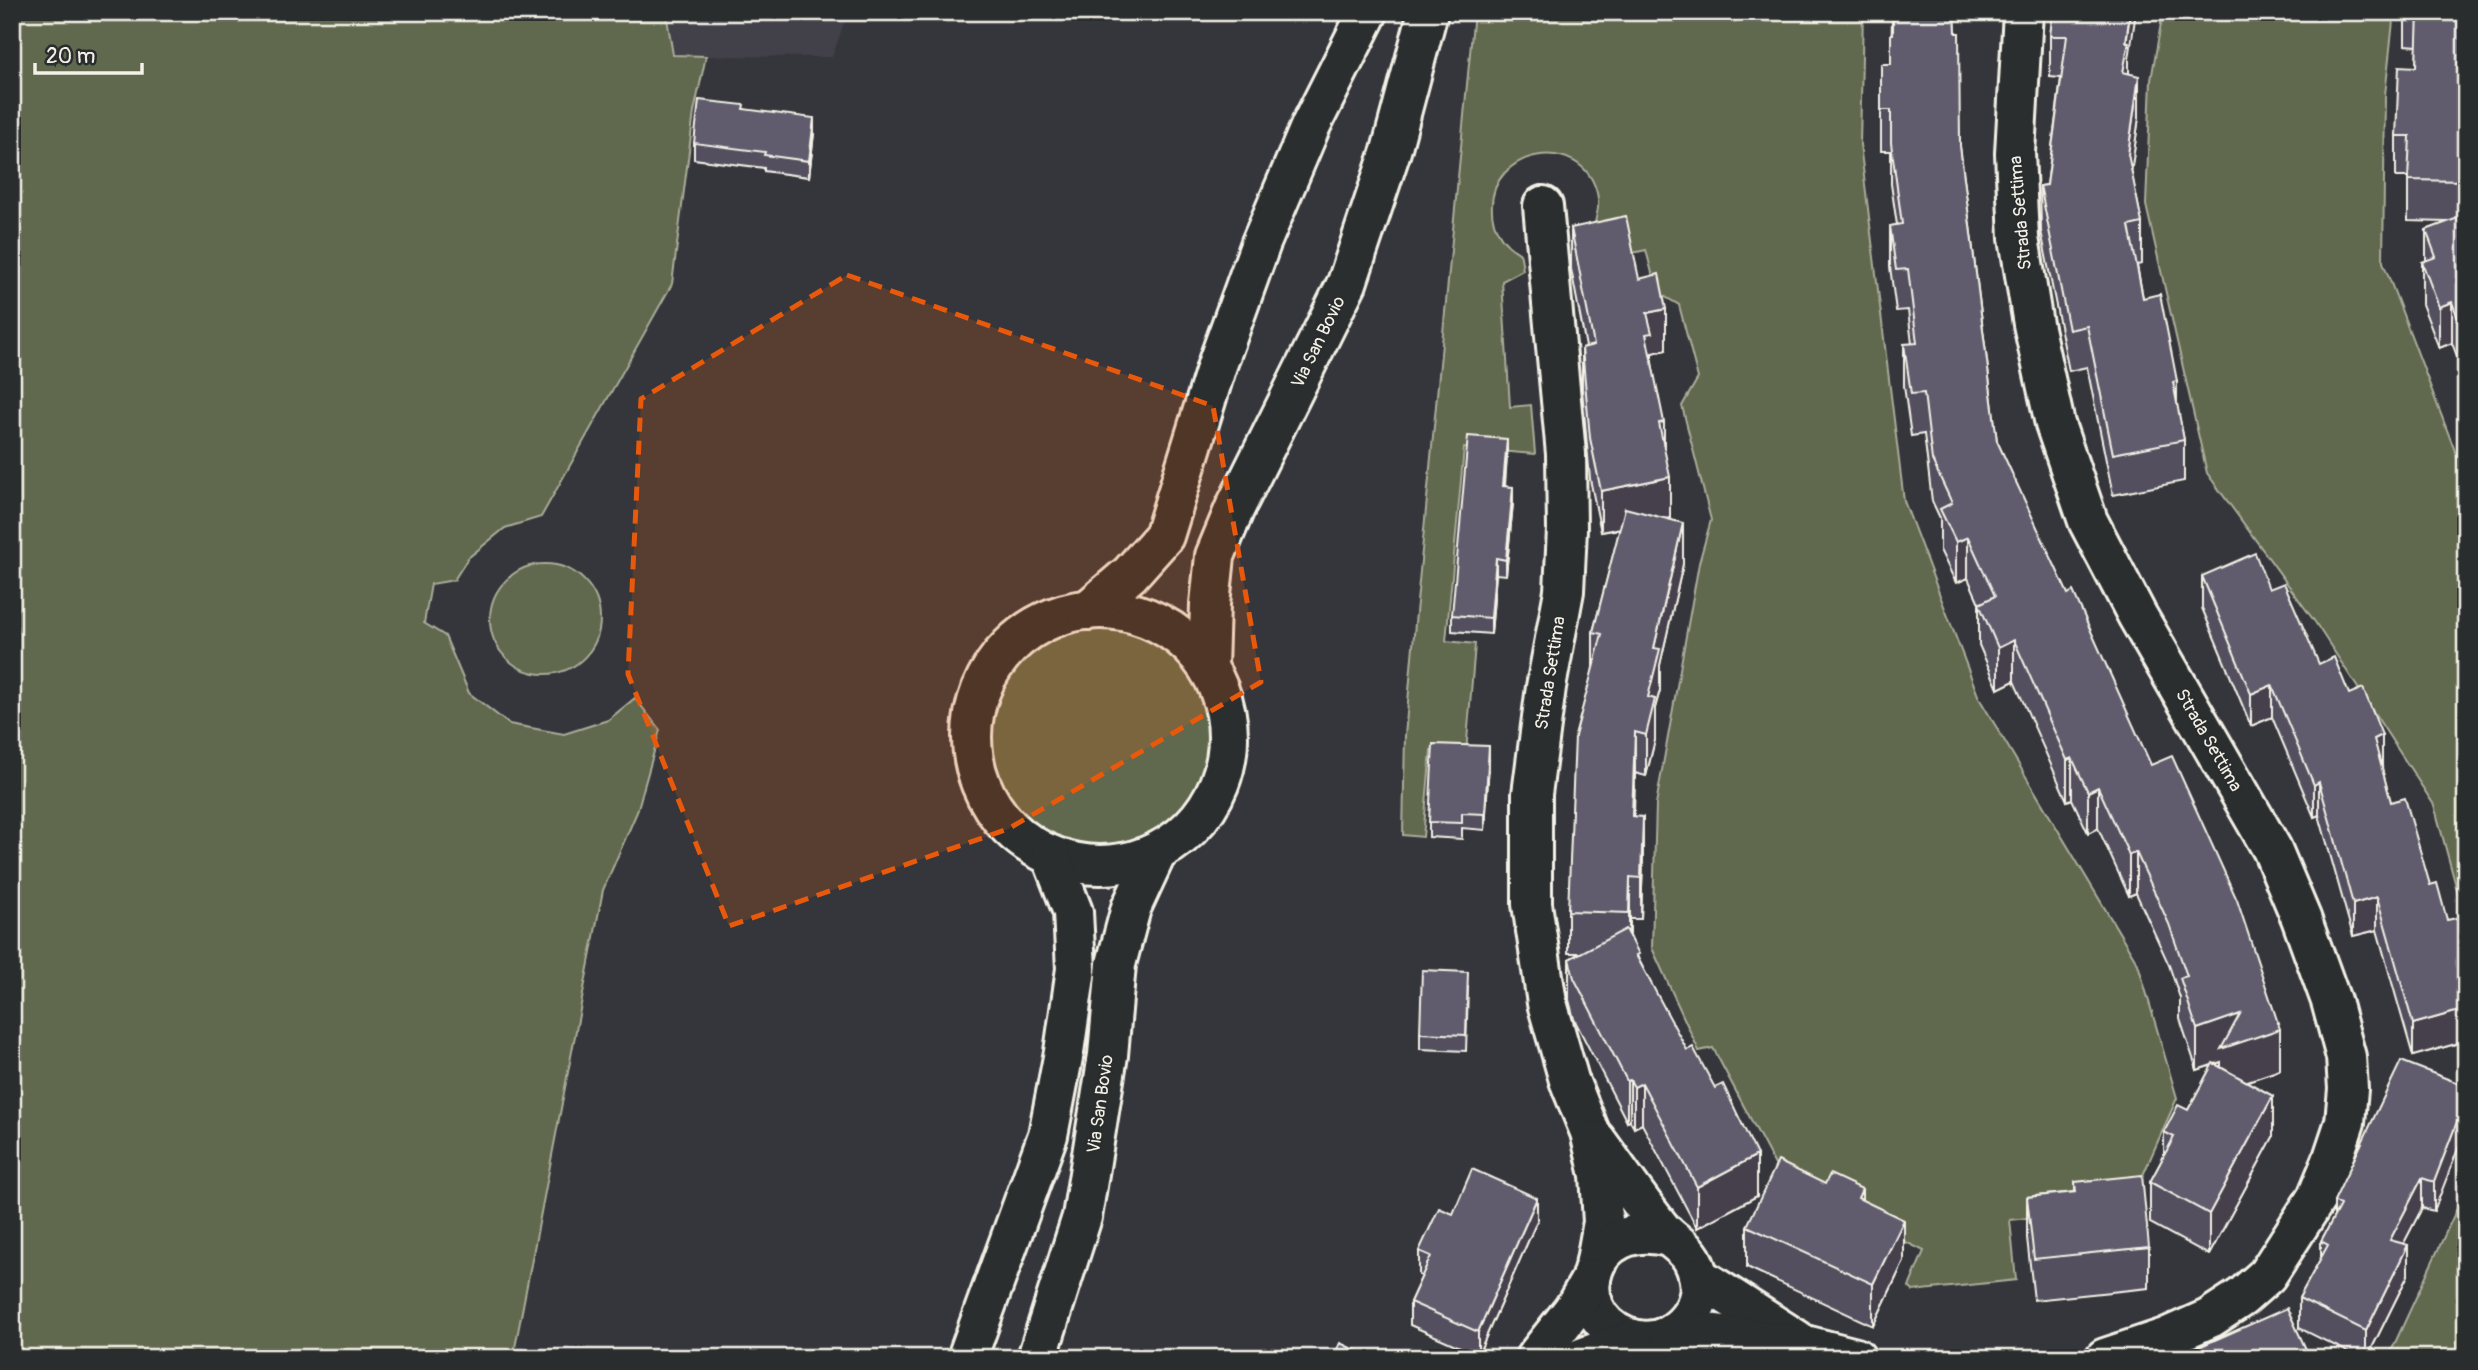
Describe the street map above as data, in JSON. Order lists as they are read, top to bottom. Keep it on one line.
{"streets":{"street":["Strada Settima","Via San Bovio"]},"scale_bar":"20 m"}
